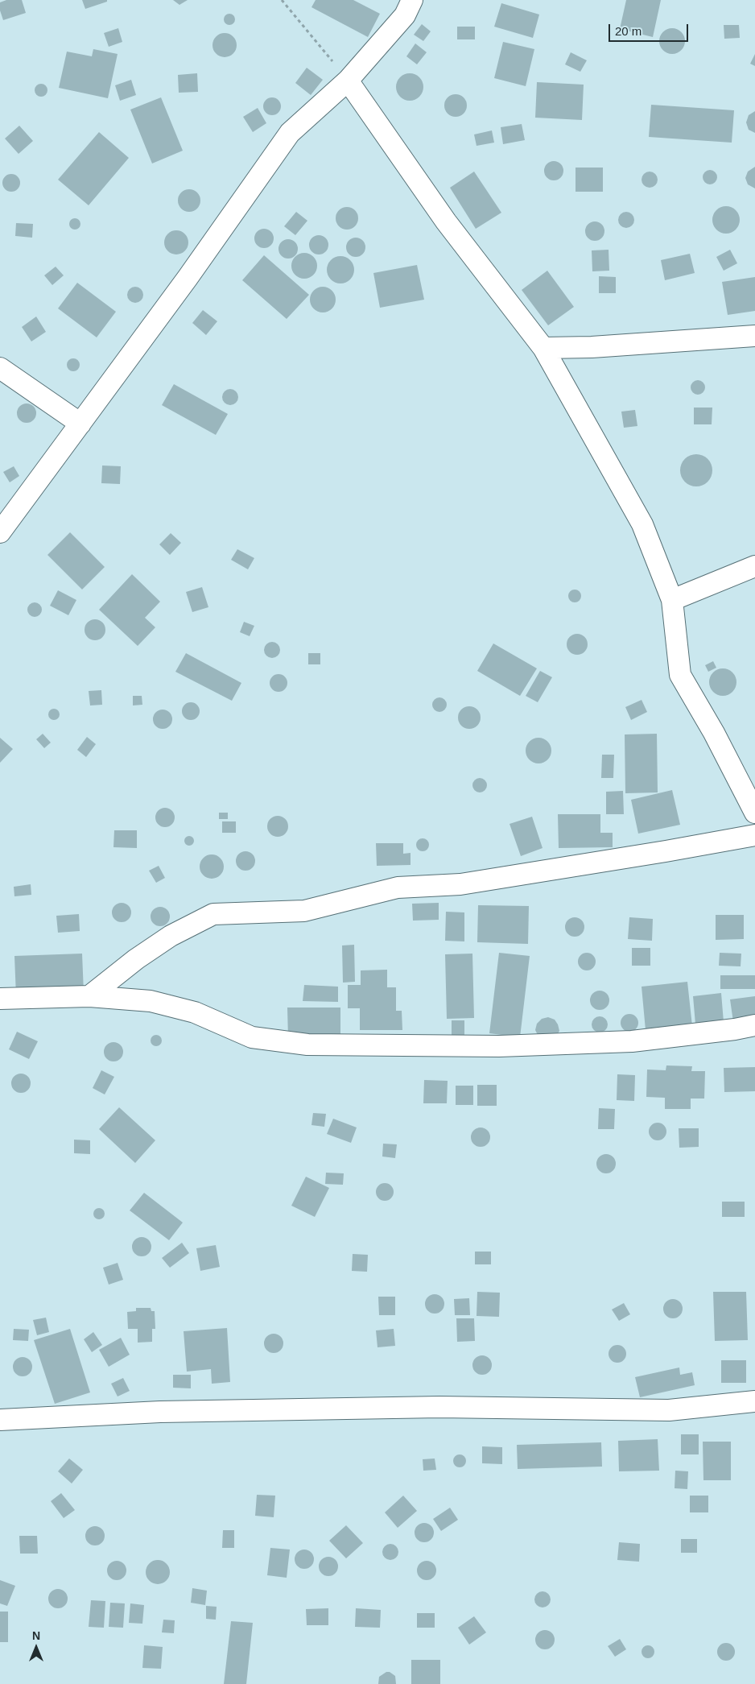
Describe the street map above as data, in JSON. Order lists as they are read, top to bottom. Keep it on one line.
{"scale_bar":"20 m","north":"top"}
